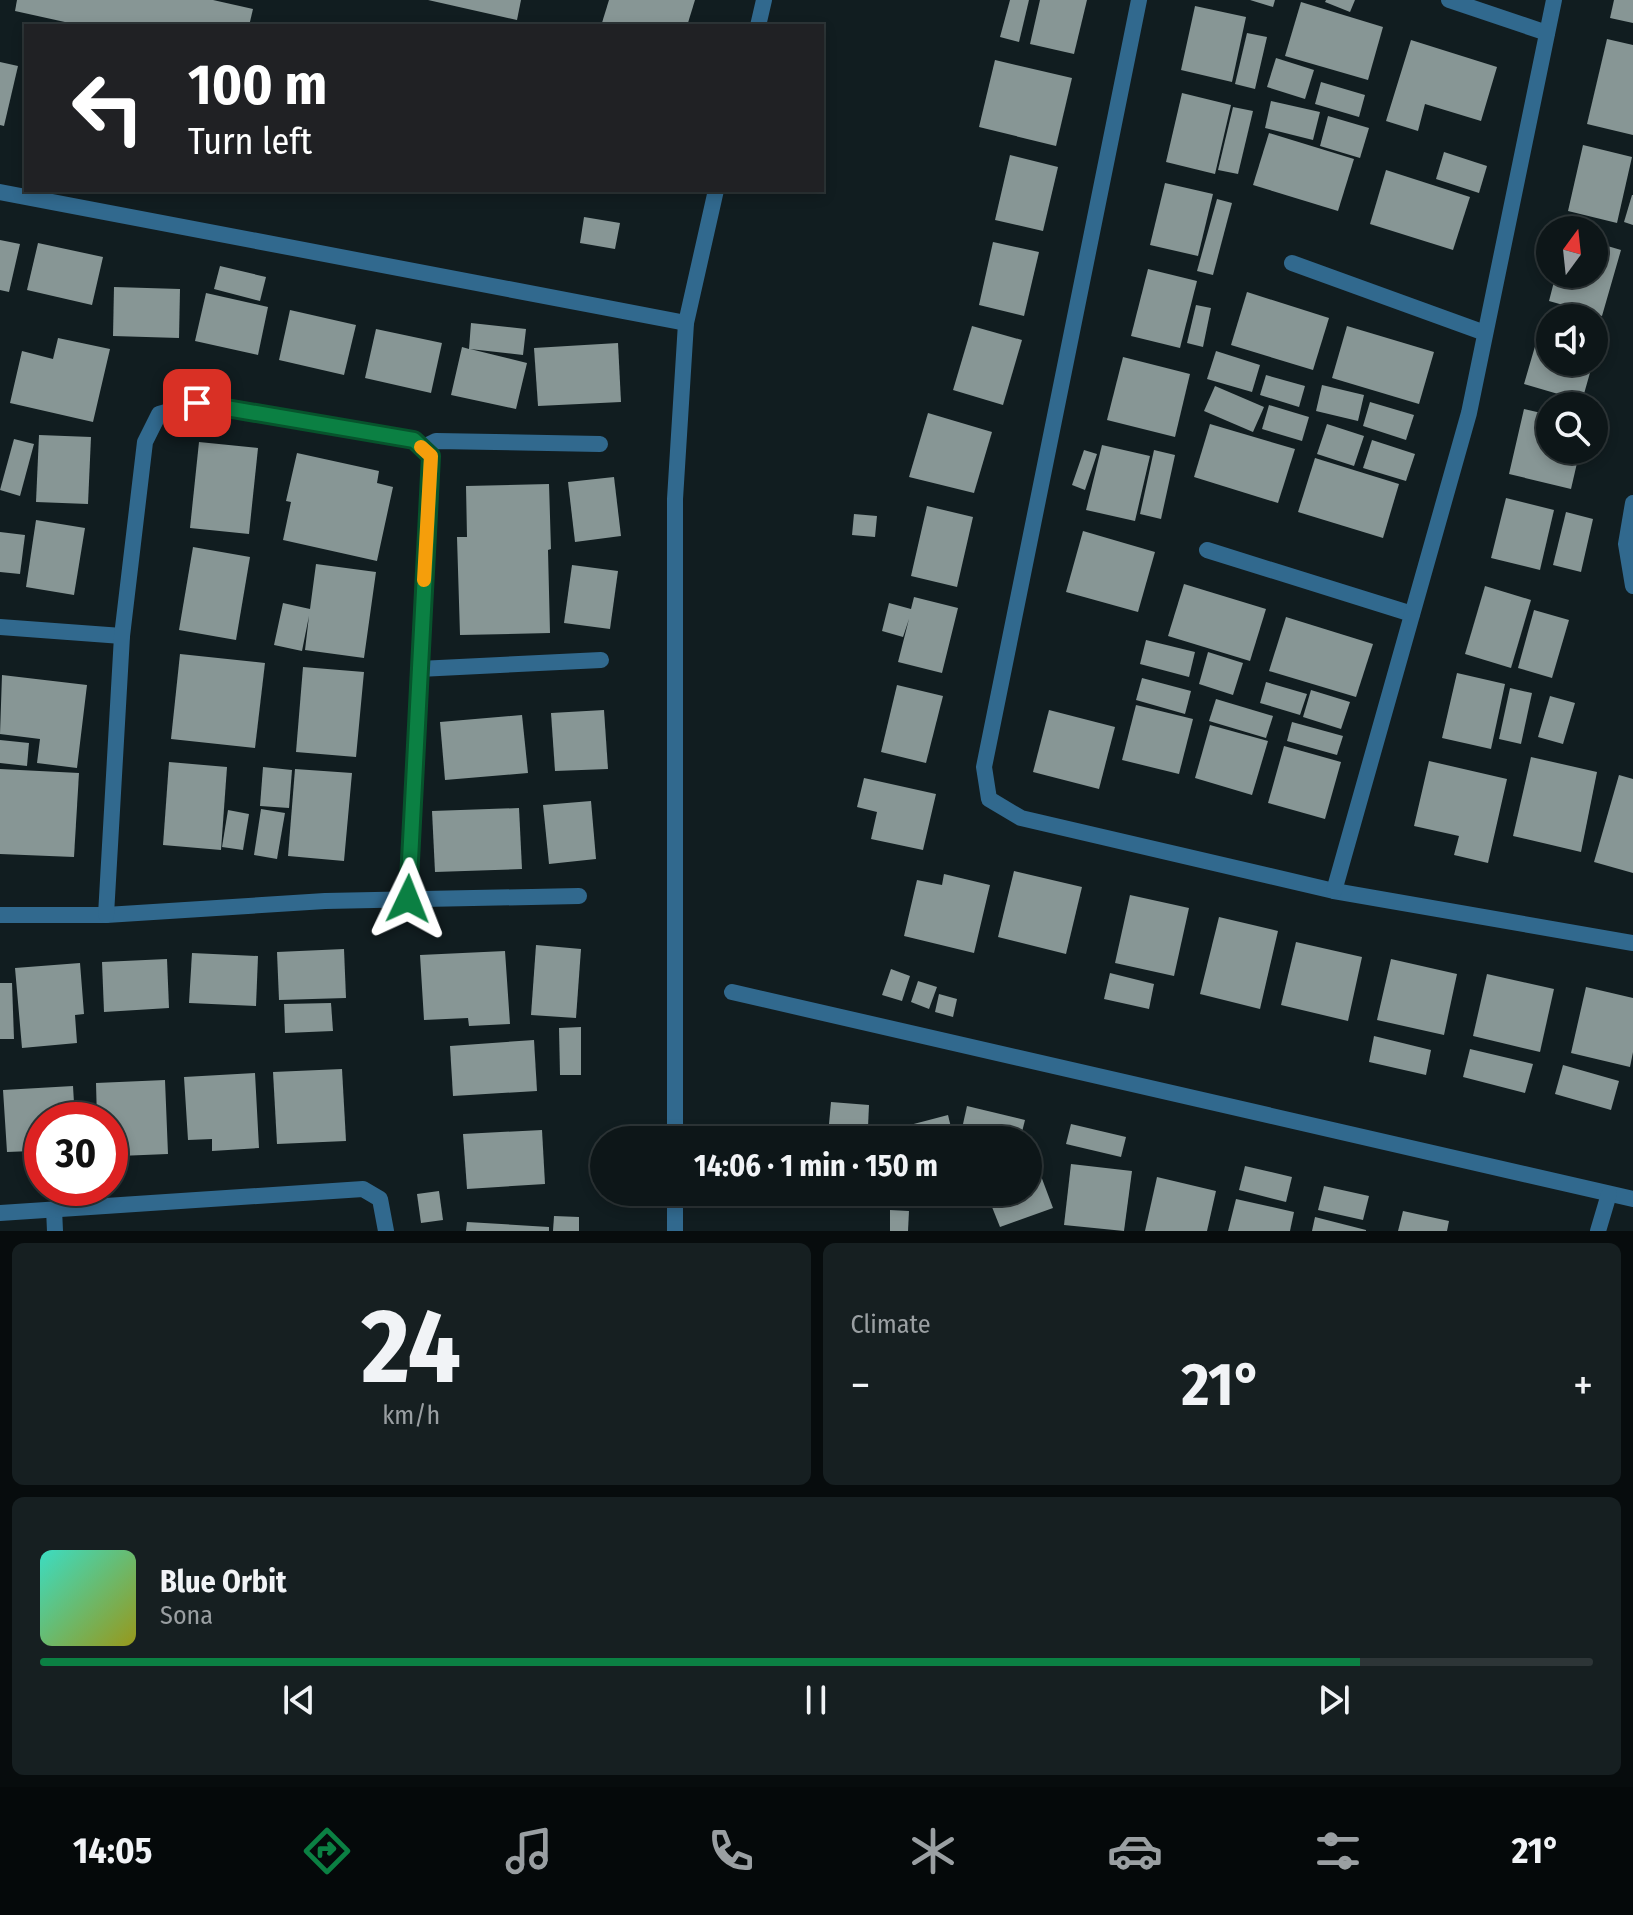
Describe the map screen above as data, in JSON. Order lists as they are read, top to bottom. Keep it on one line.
{"north":"top","page":{"turn":["100 m","Turn left"],"limit":"30","trip":"14:06 · 1 min · 150 m","tile":[["24","km/h"],"Climate"],"heat":["−","21°","+"],"song":["Blue Orbit","Sona"],"tabs":["14:05","21°"]}}
